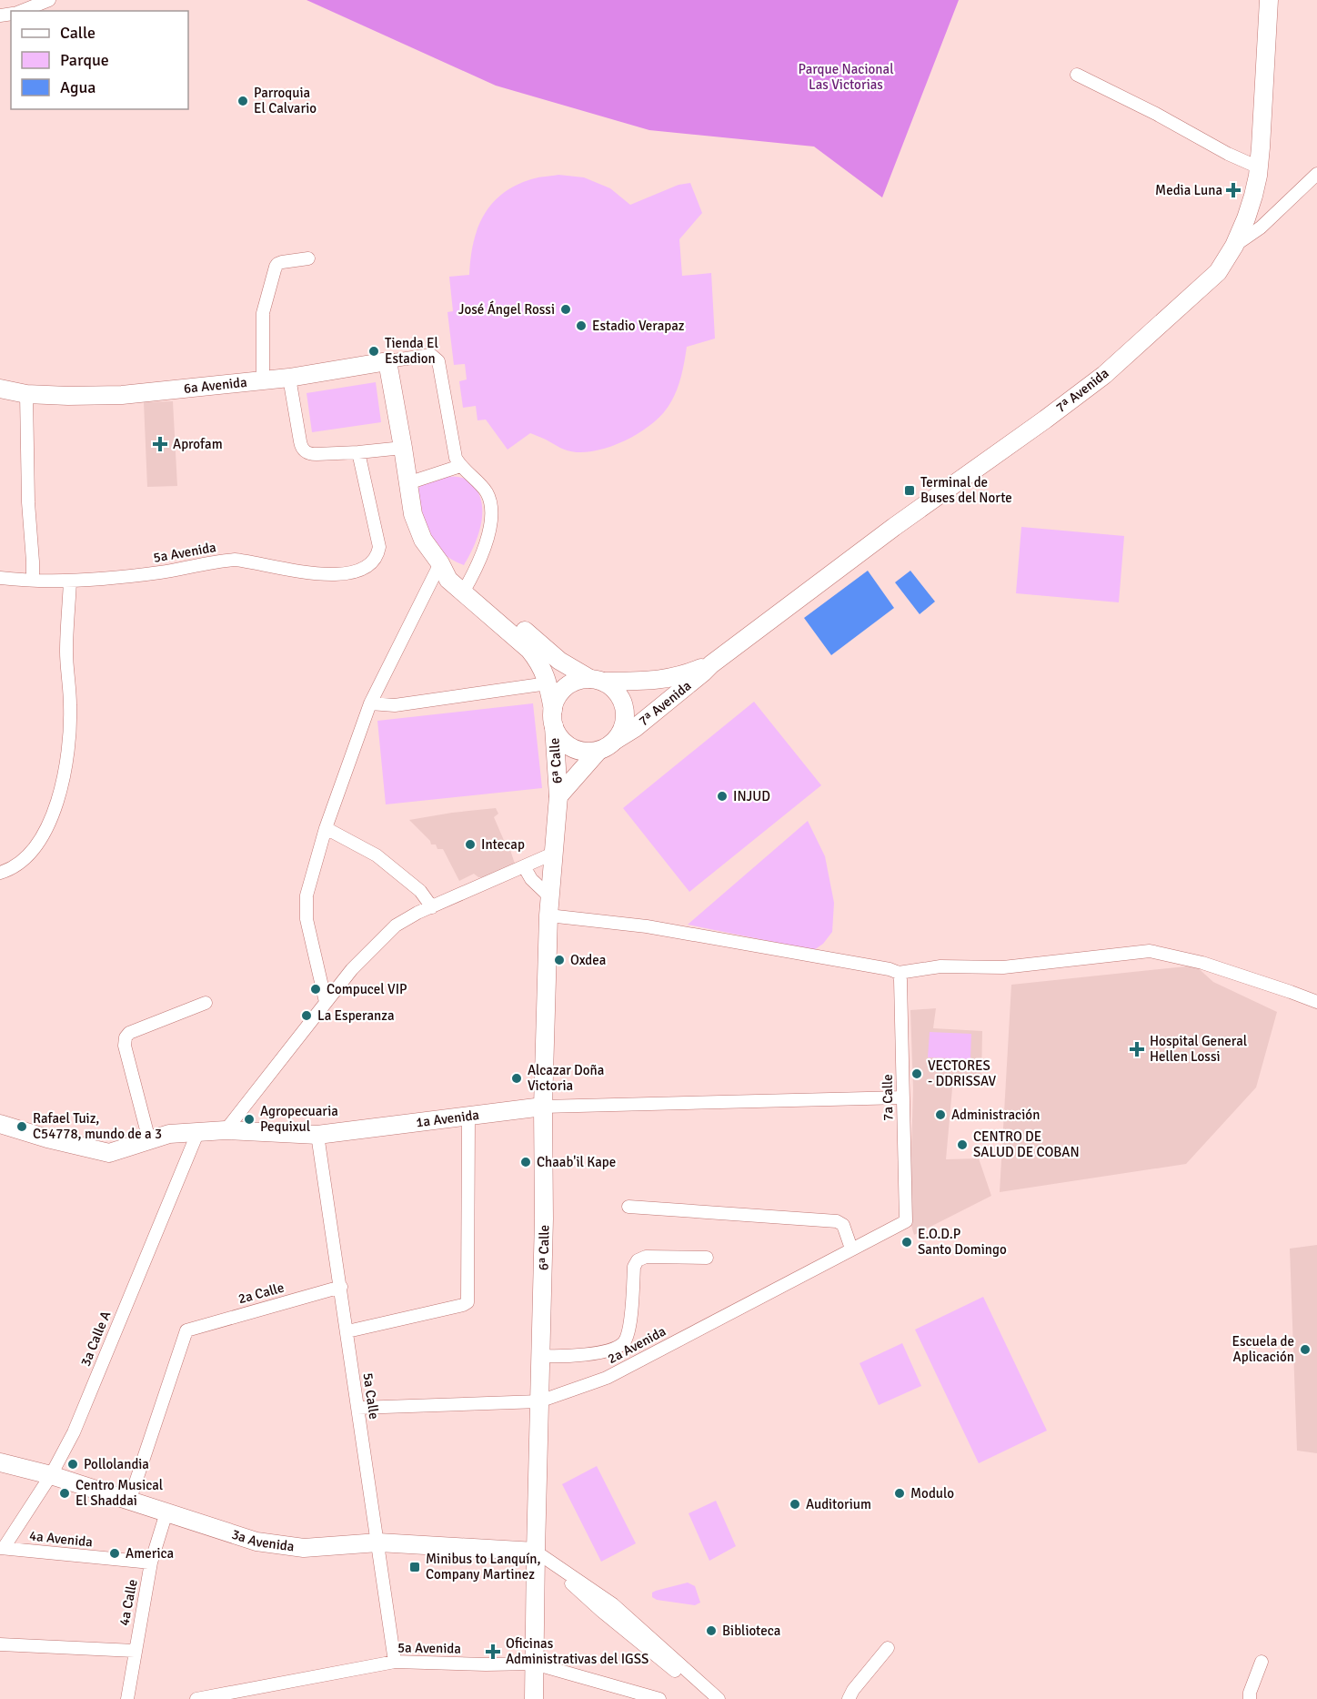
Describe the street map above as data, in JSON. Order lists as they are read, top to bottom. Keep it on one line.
{"streets":{"main road":["6a Avenida","7ª Avenida","6ª Calle","1a Avenida","3a Avenida"],"street":["5a Avenida","7a Calle","2a Calle","3a Calle A","2a Avenida","5a Calle","4a Avenida","4a Calle"]},"crossings":[["7ª Avenida","6ª Calle"],["5a Avenida","6ª Calle"],["5a Avenida","5a Calle"],["6ª Calle","1a Avenida"],["6ª Calle","2a Avenida"],["6ª Calle","3a Avenida"],["7a Calle","1a Avenida"],["7a Calle","2a Avenida"],["1a Avenida","3a Calle A"],["1a Avenida","5a Calle"],["2a Calle","5a Calle"],["2a Calle","3a Avenida"],["3a Calle A","4a Avenida"],["3a Calle A","3a Avenida"],["2a Avenida","5a Calle"],["5a Calle","3a Avenida"],["4a Avenida","4a Calle"],["3a Avenida","4a Calle"]],"parks":["Parque Nacional Las Victorias"],"places":{"other":["Parroquia El Calvario","José Ángel Rossi","Estadio Verapaz","Tienda El Estadion","INJUD","Intecap","Oxdea","Compucel VIP","La Esperanza","VECTORES - DDRISSAV","Alcazar Doña Victoria","Administración","Agropecuaria Pequixul","Rafael Tuiz, C54778, mundo de a 3","CENTRO DE SALUD DE COBAN","Chaab'il Kape","E.O.D.P Santo Domingo","Escuela de Aplicación","Pollolandia","Centro Musical El Shaddai","Modulo","Auditorium","America","Biblioteca"],"health":["Media Luna","Aprofam","Hospital General Hellen Lossi","Oficinas Administrativas del IGSS"],"transit":["Terminal de Buses del Norte","Minibus to Lanquín, Company Martinez"]},"legend":["Calle","Parque","Agua"]}
